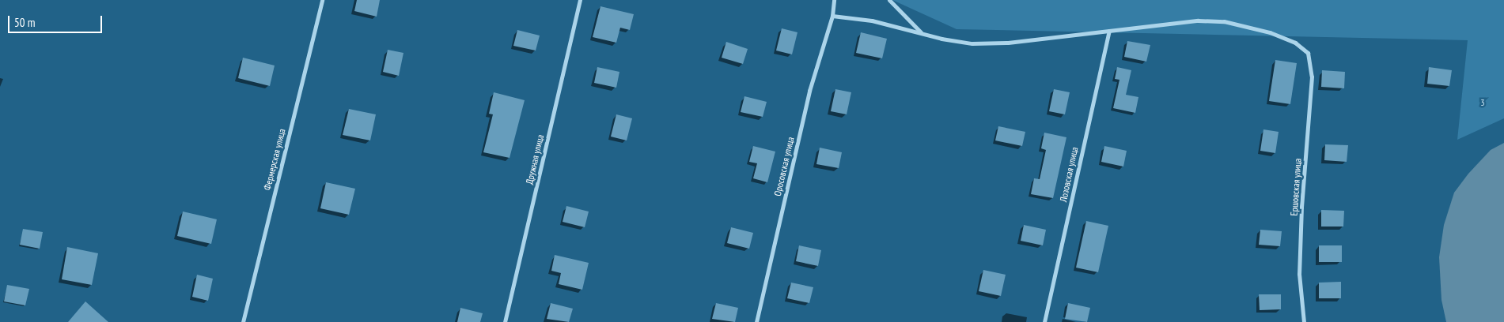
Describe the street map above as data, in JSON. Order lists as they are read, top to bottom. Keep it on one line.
{"streets":{"street":["Фермерская улица","Дружная улица","Оросовская улица","Лозовская улица","Ершовская улица"]},"crossings":[["Лозовская улица","Ершовская улица"]],"parks":["3"],"scale_bar":"50 m"}
